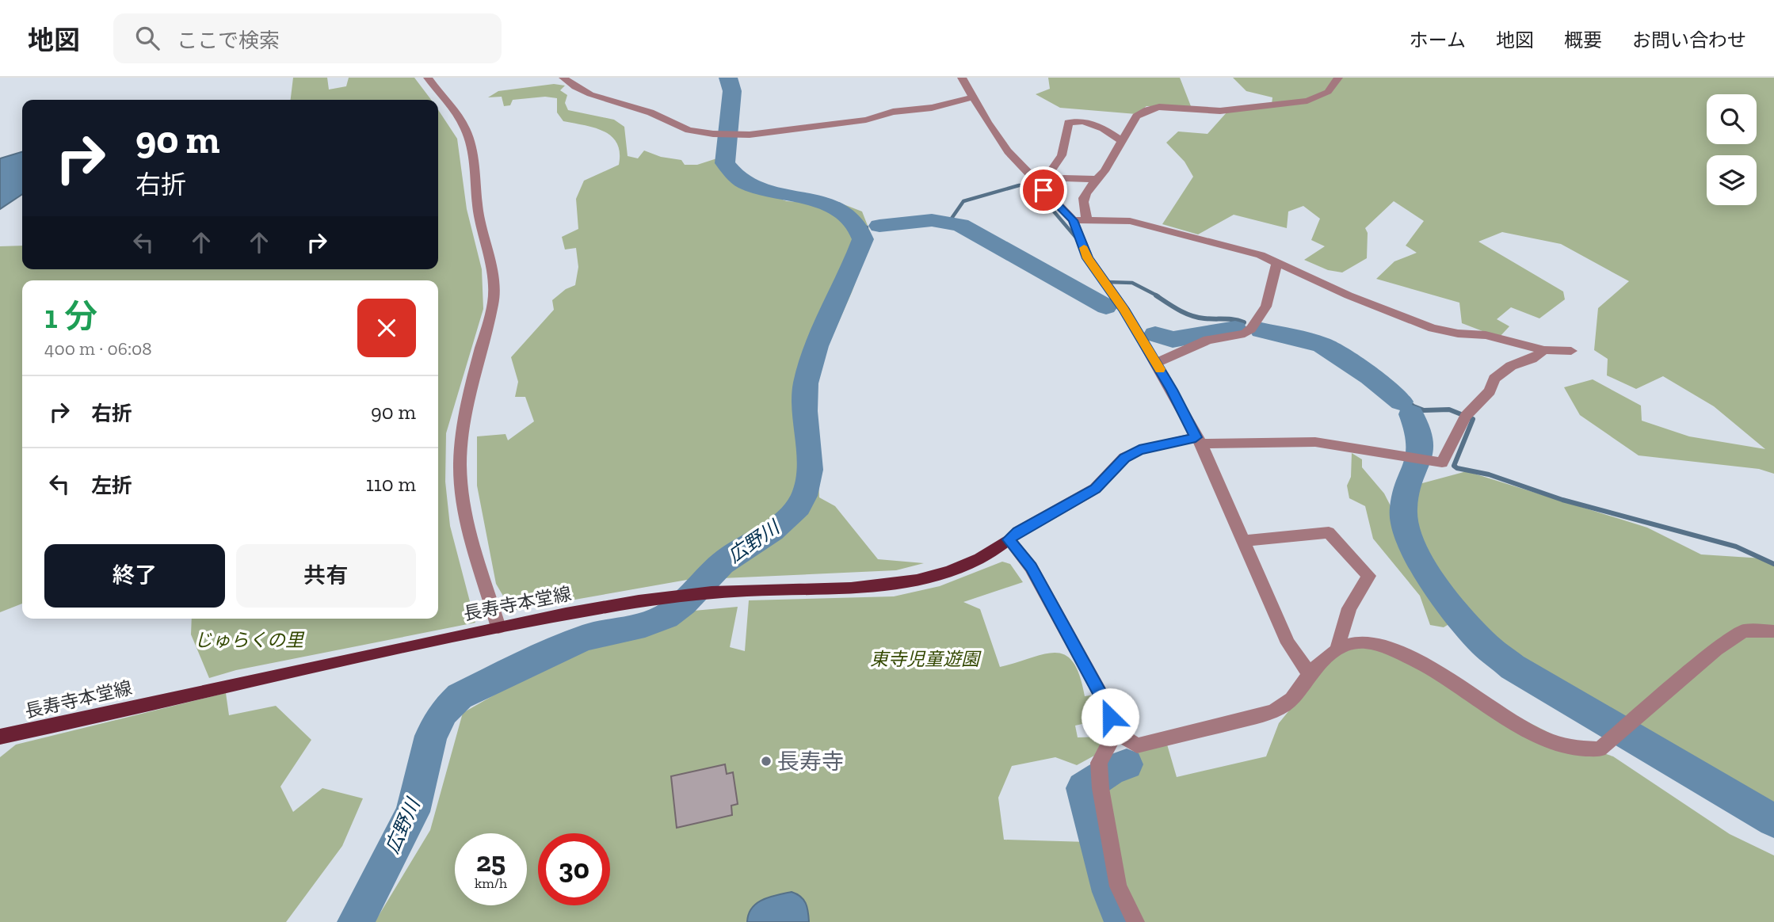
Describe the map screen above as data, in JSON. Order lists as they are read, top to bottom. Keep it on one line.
{"streets":{"main road":["長寿寺本堂線"]},"water":["広野川"],"parks":["じゅらくの里","東寺児童遊園"],"places":["長寿寺"],"page":{"header":"地図","search":"ここで検索","nav":["ホーム","地図","概要","お問い合わせ"],"turn":["90 m","右折"],"heading":["1 分","400 m · 06:08"],"list":[{"name":"右折","value":"90 m"},{"name":"左折","value":"110 m"}],"buttons":["終了","共有"],"speed":"25 km/h","limit":"30"}}
